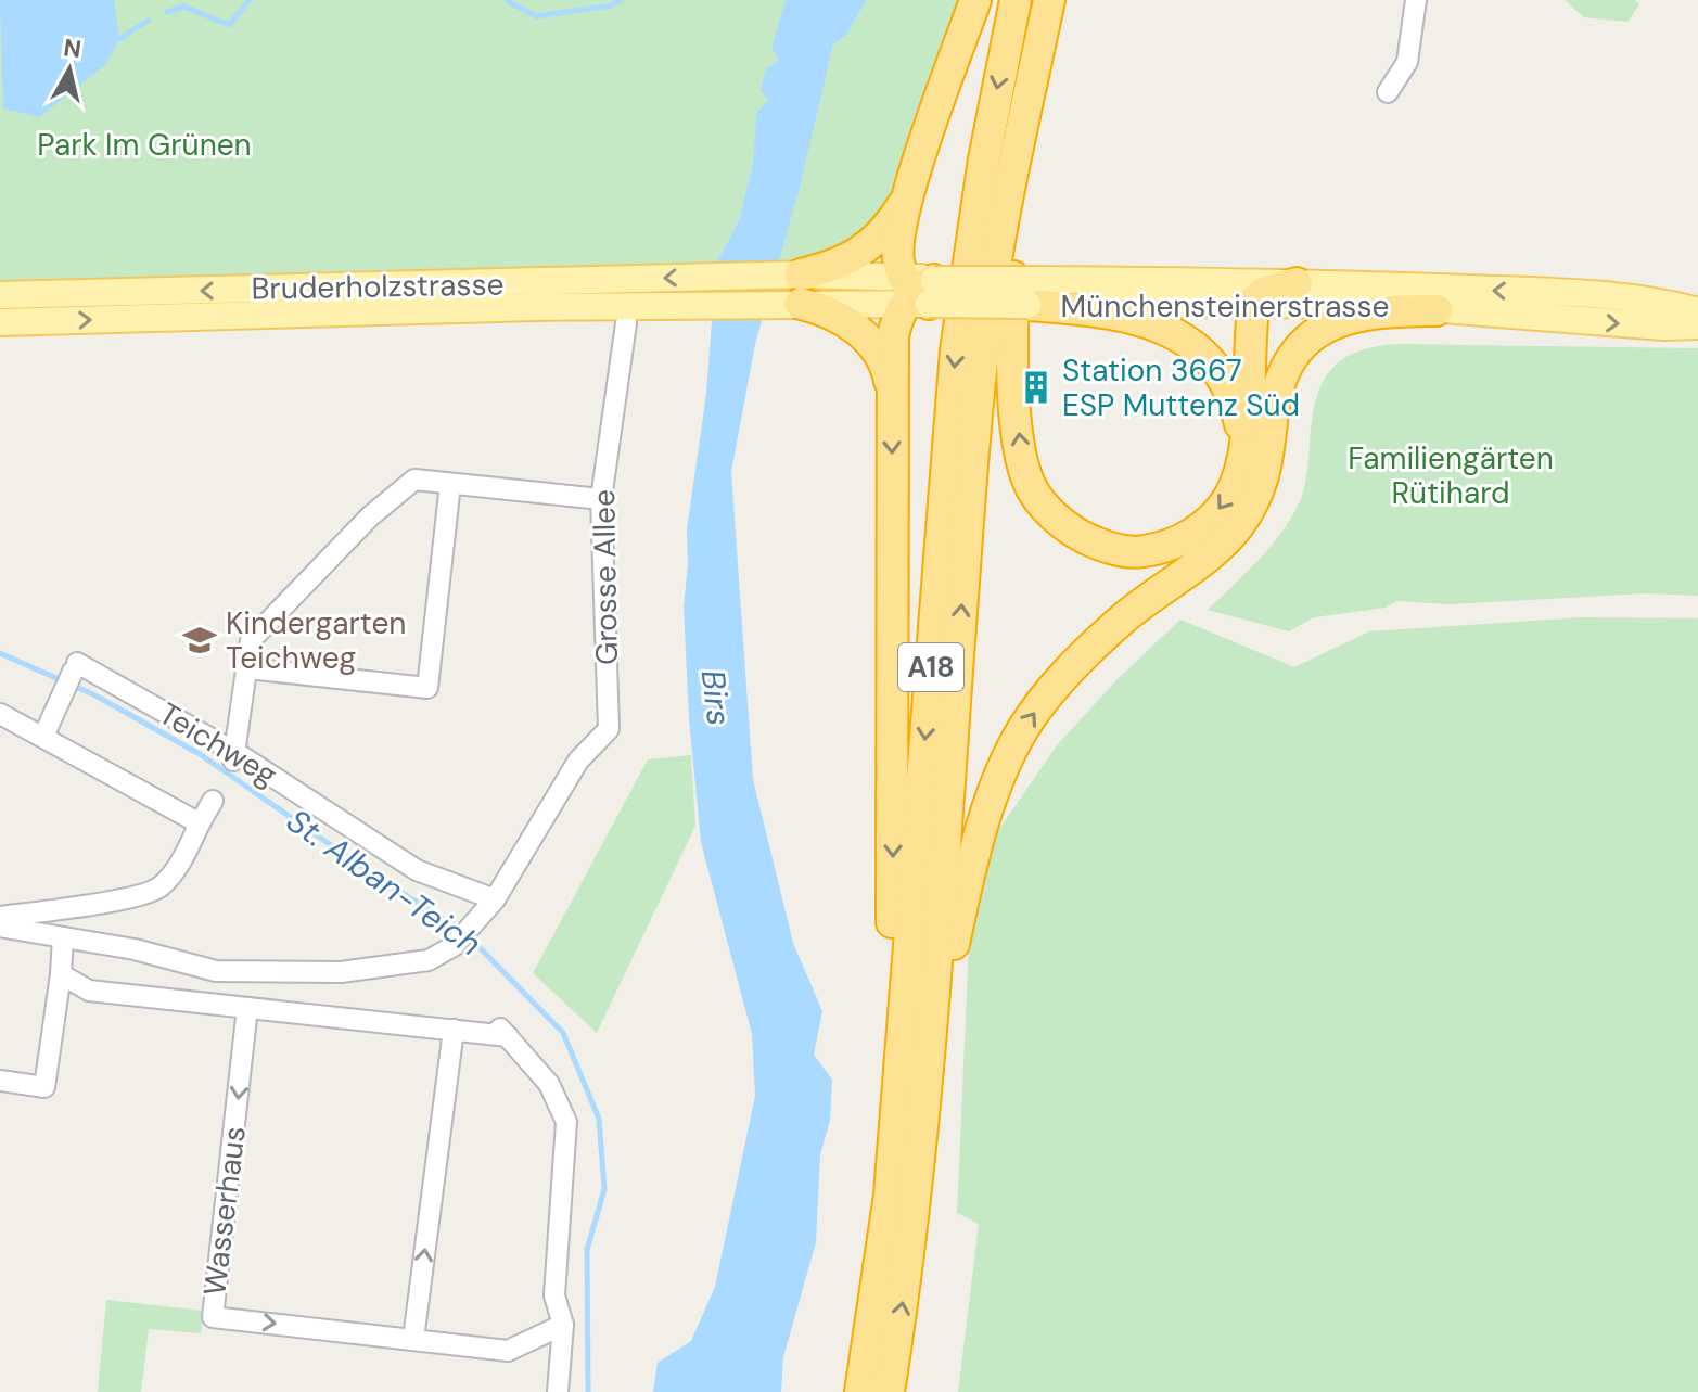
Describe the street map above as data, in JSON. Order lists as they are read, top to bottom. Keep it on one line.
{"streets":{"highway":["A18"],"main road":["Bruderholzstrasse","Münchensteinerstrasse"],"street":["Grosse Allee","Teichweg","Wasserhaus"]},"crossings":[["Grosse Allee","Teichweg"]],"water":["Birs","St. Alban-Teich"],"parks":["Park Im Grünen","Familiengärten Rütihard"],"places":{"building":["Station 3667 ESP Muttenz Süd"],"school or university":["Kindergarten Teichweg"]},"north":"top"}
